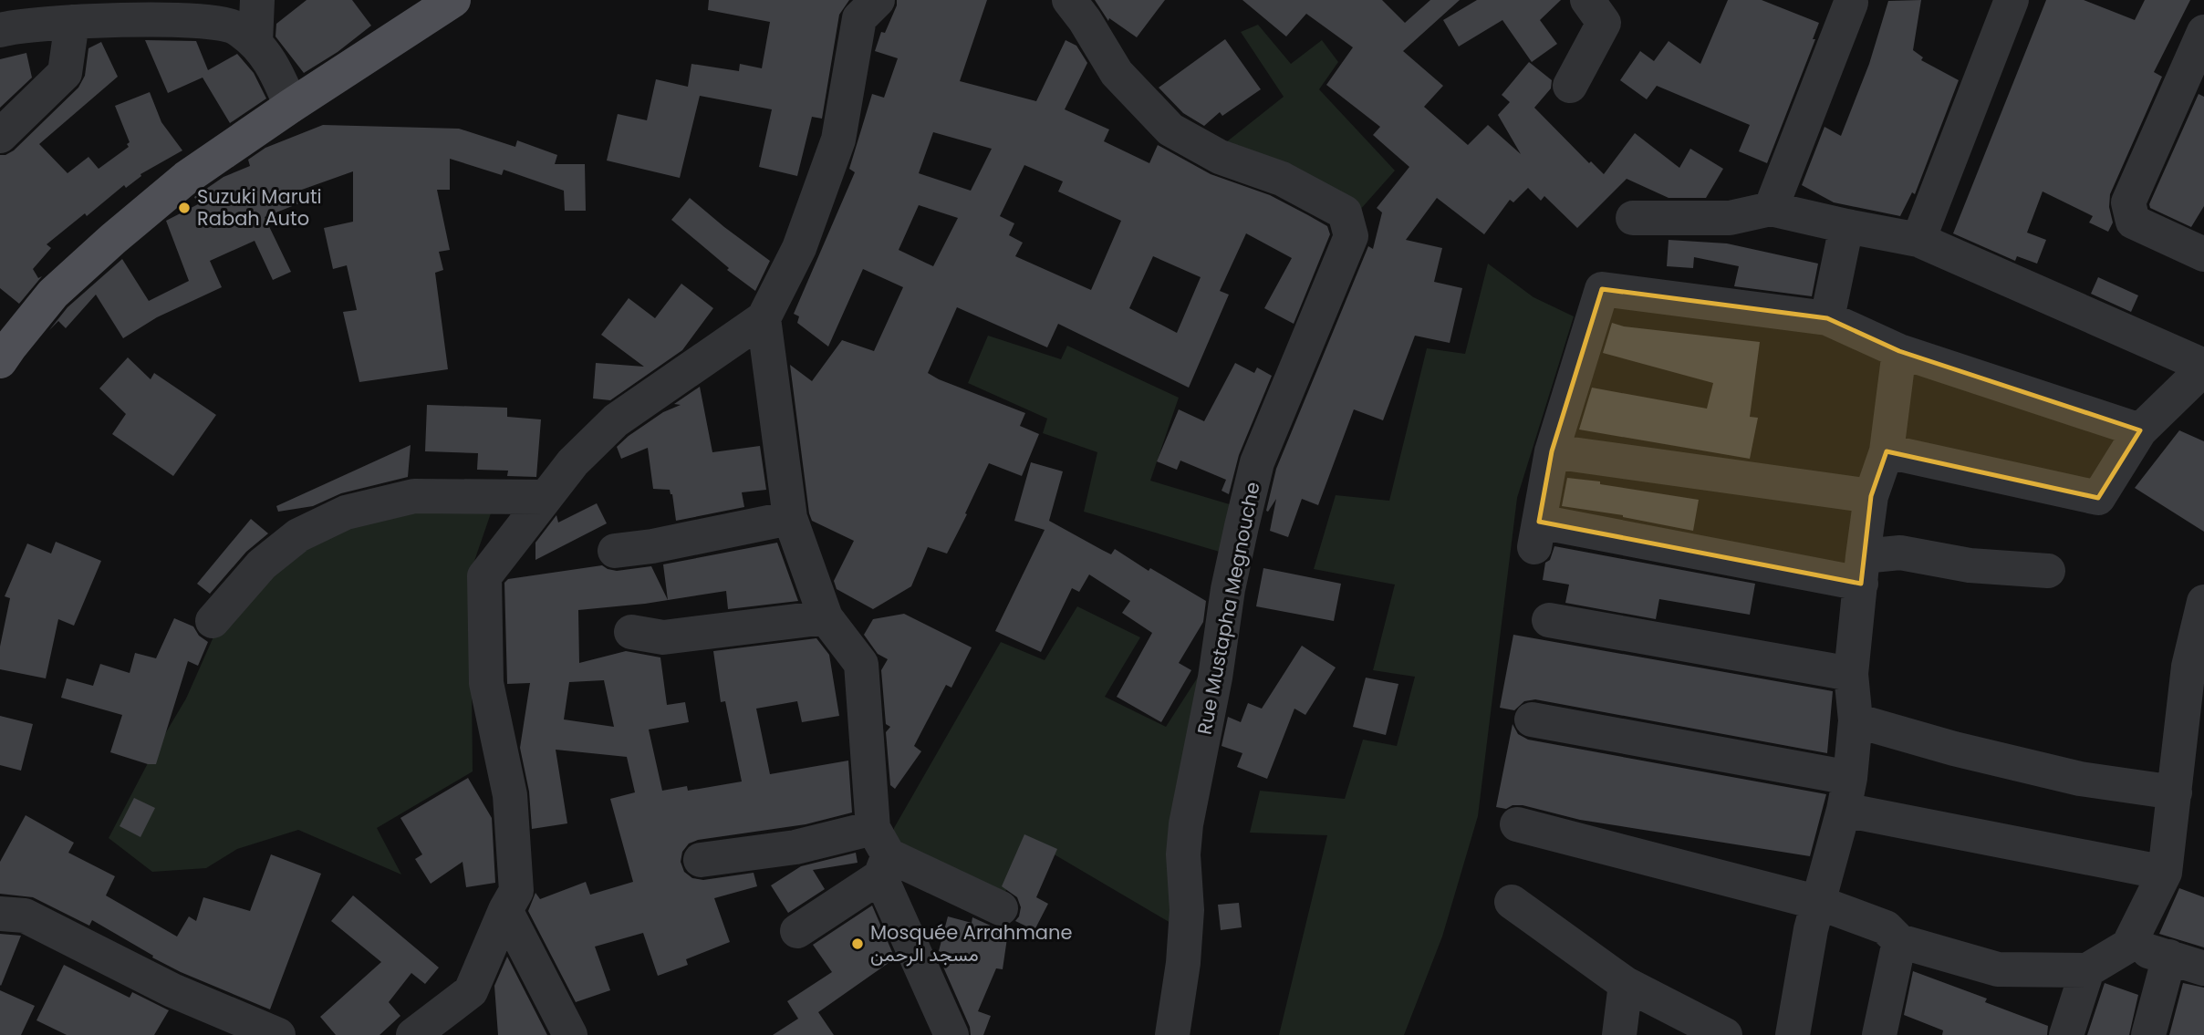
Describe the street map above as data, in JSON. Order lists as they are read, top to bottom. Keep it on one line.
{"streets":{"street":["Rue Mustapha Megnouche"]},"places":["Suzuki Maruti Rabah Auto","Mosquée Arrahmane مسجد الرحمن"]}
